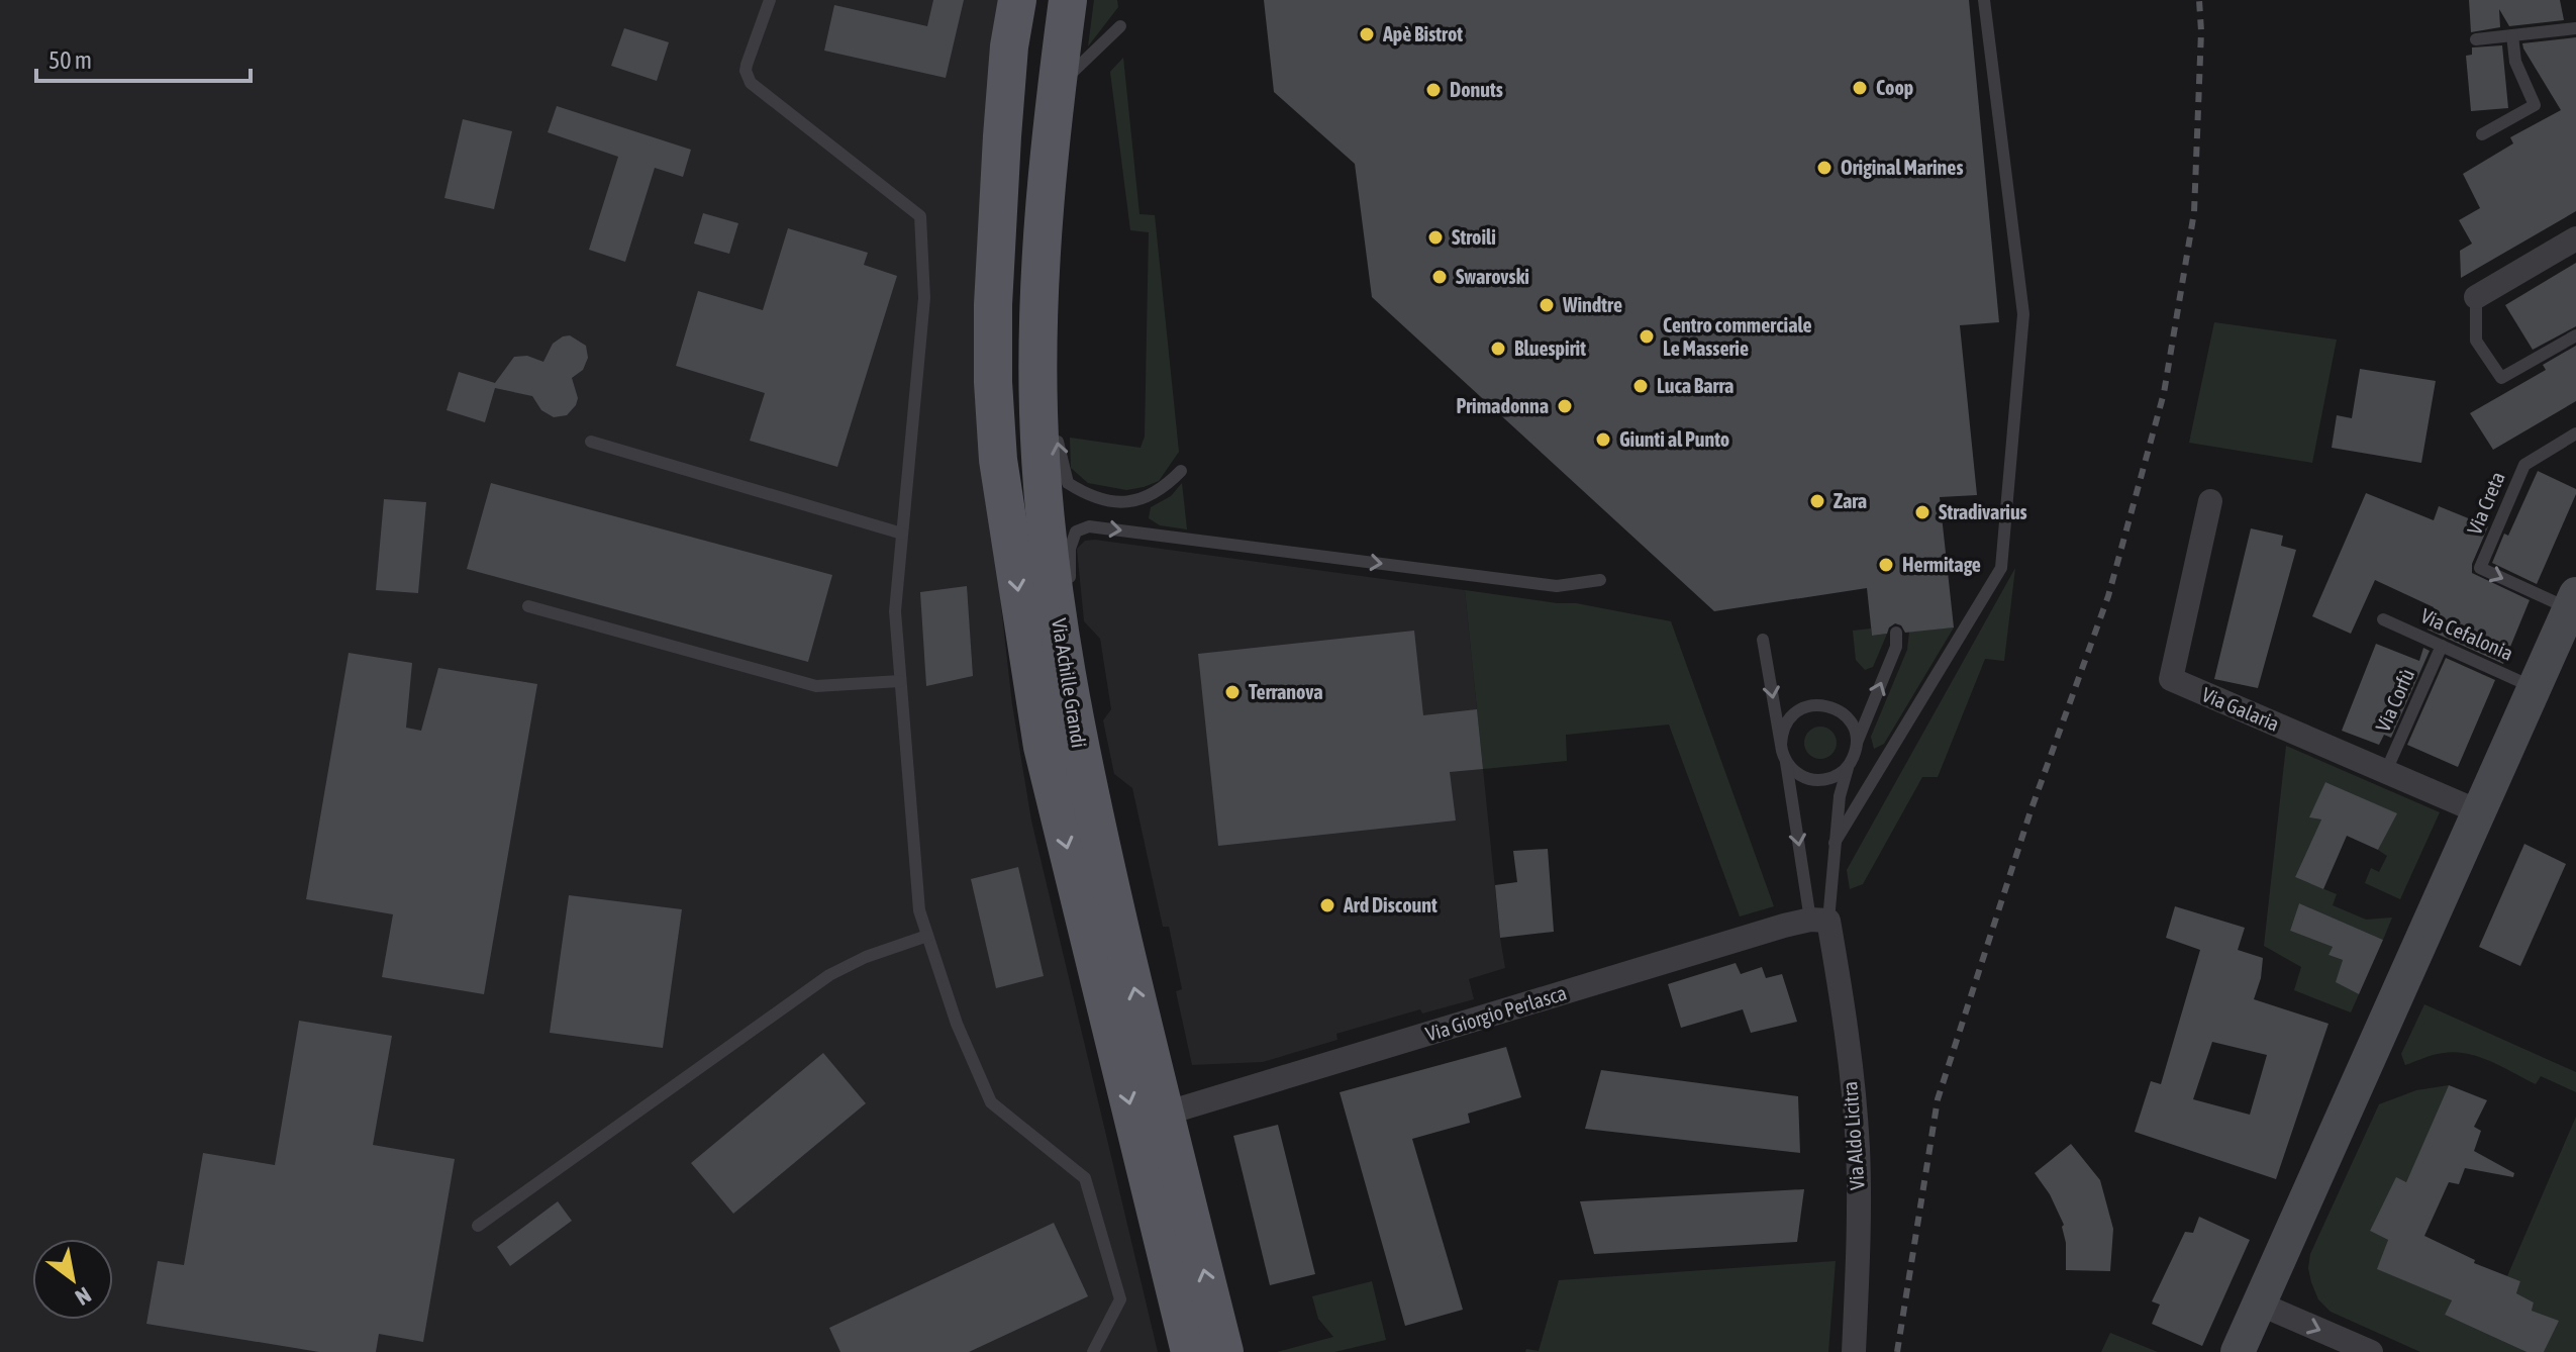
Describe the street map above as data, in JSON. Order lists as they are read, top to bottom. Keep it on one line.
{"streets":{"main road":["Via Achille Grandi"],"street":["Via Galaria","Via Giorgio Perlasca","Via Aldo Licitra"],"lane":["Via Creta","Via Cefalonia","Via Corfù"]},"crossings":[["Via Cefalonia","Via Corfù"],["Via Achille Grandi","Via Giorgio Perlasca"],["Via Corfù","Via Galaria"],["Via Giorgio Perlasca","Via Aldo Licitra"]],"places":["Apè Bistrot","Coop","Donuts","Original Marines","Stroili","Swarovski","Windtre","Centro commerciale Le Masserie","Bluespirit","Luca Barra","Primadonna","Giunti al Punto","Zara","Stradivarius","Hermitage","Terranova","Ard Discount"],"scale_bar":"50 m","north":"bottom right"}
